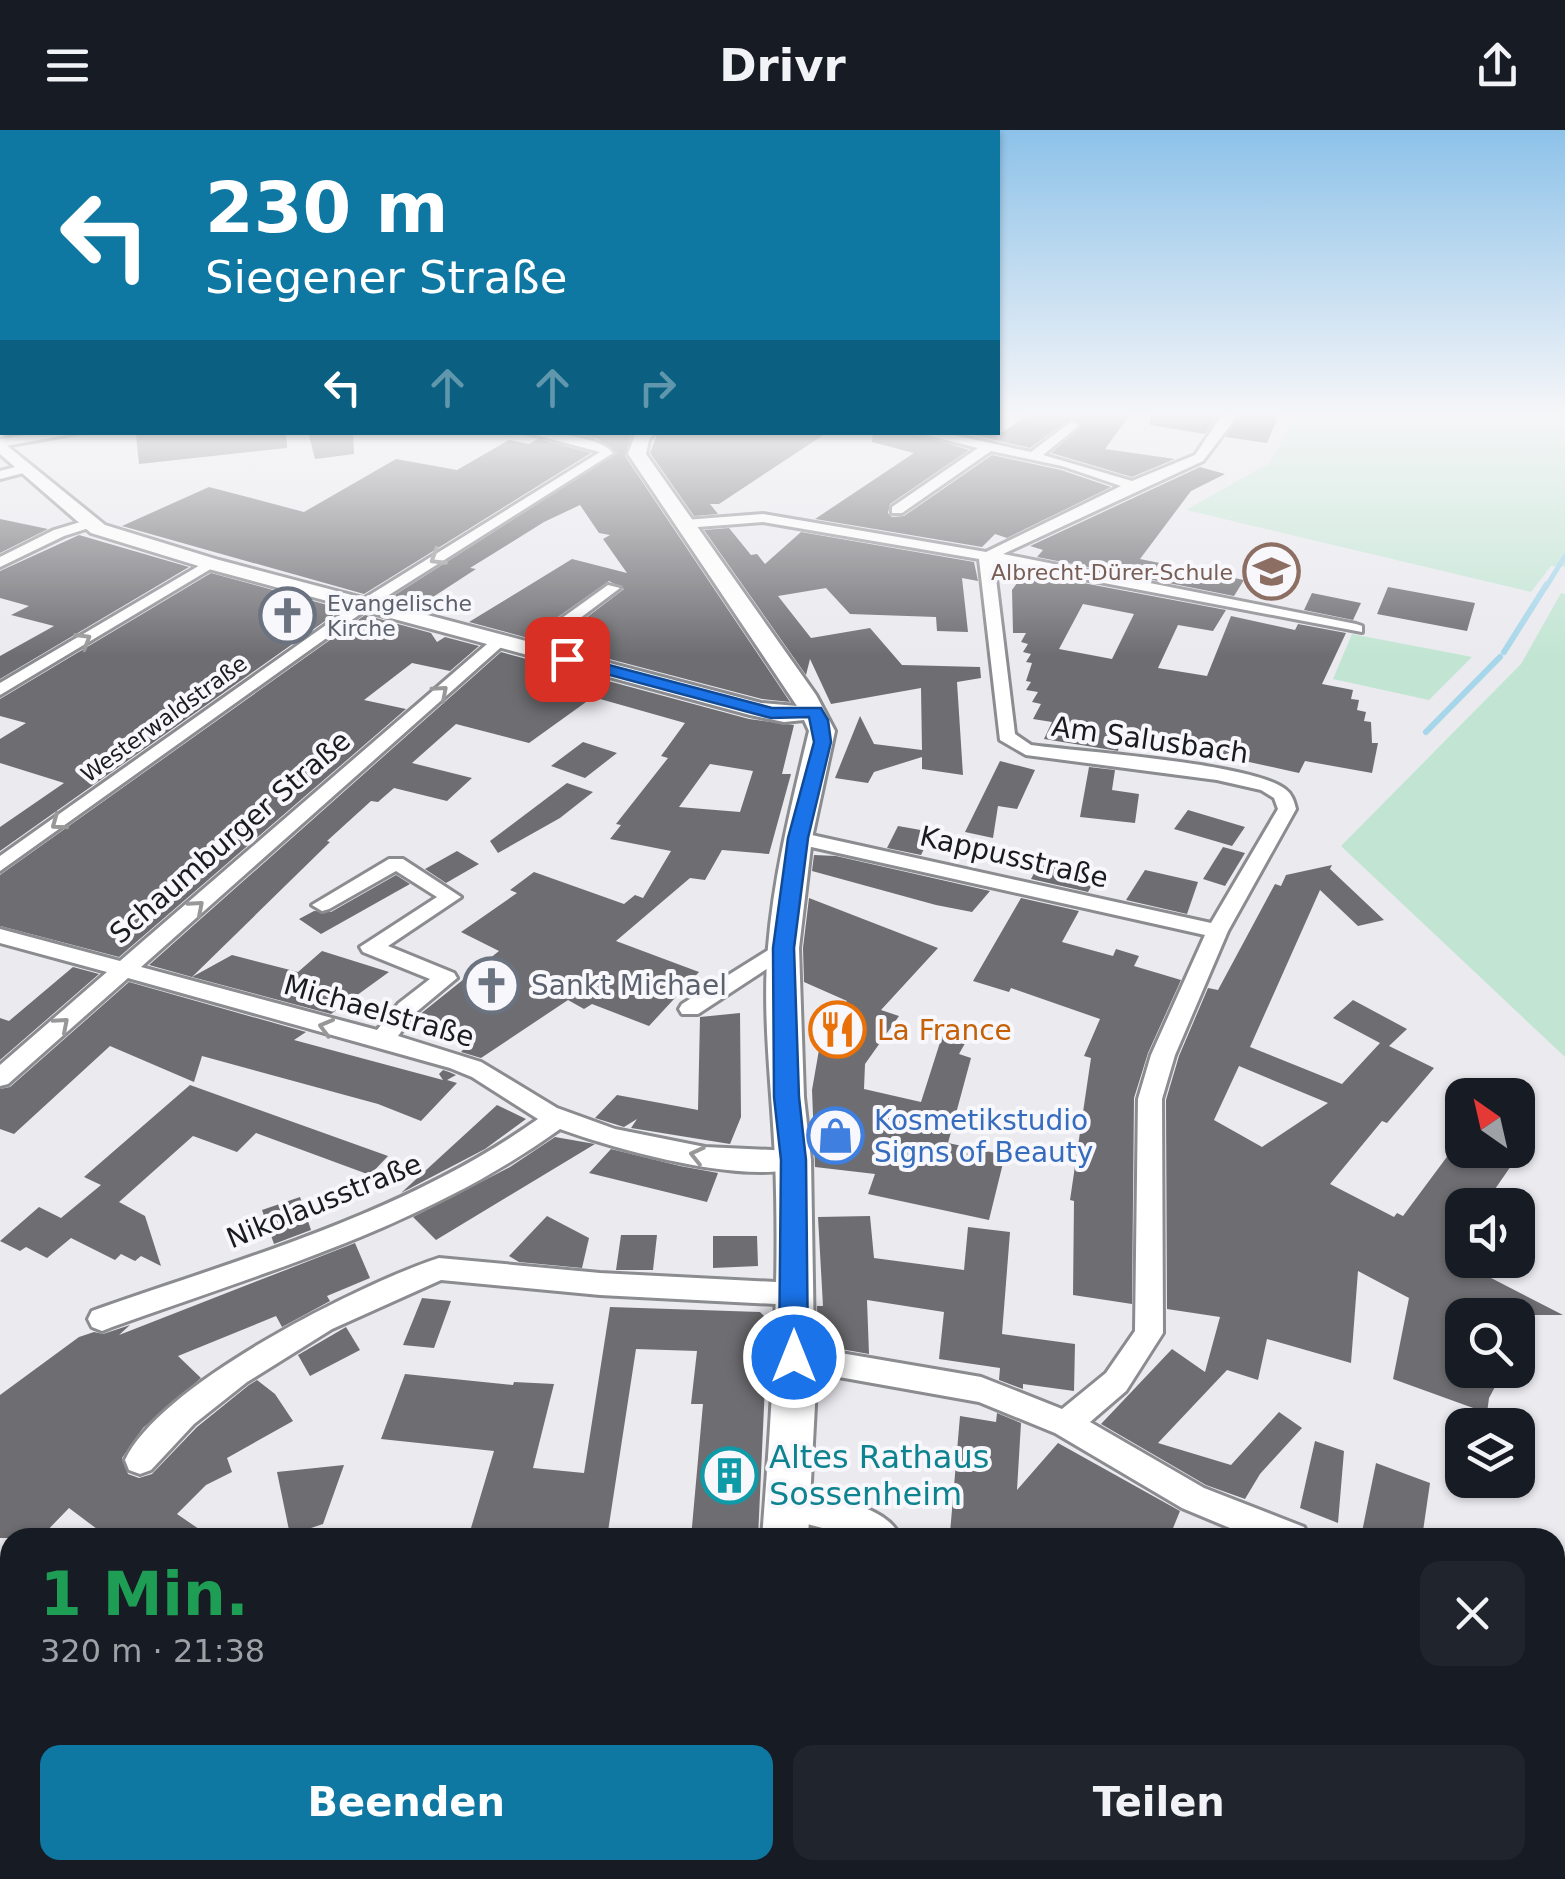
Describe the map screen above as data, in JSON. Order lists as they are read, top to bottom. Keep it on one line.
{"streets":{"street":["Westerwaldstraße","Am Salusbach","Schaumburger Straße","Kappusstraße","Michaelstraße","Nikolausstraße"]},"crossings":[["Am Salusbach","Kappusstraße"],["Schaumburger Straße","Michaelstraße"],["Michaelstraße","Nikolausstraße"]],"one_way":["Schaumburger Straße","Michaelstraße"],"places":{"school or university":["Albrecht-Dürer-Schule"],"church":["Evangelische Kirche","Sankt Michael"],"restaurant":["La France"],"shop":["Kosmetikstudio Signs of Beauty"],"building":["Altes Rathaus Sossenheim"]},"north":"top left","page":{"header":"Drivr","turn":["230 m","Siegener Straße"],"heading":["1 Min.","320 m · 21:38"],"buttons":["Beenden","Teilen"]}}
